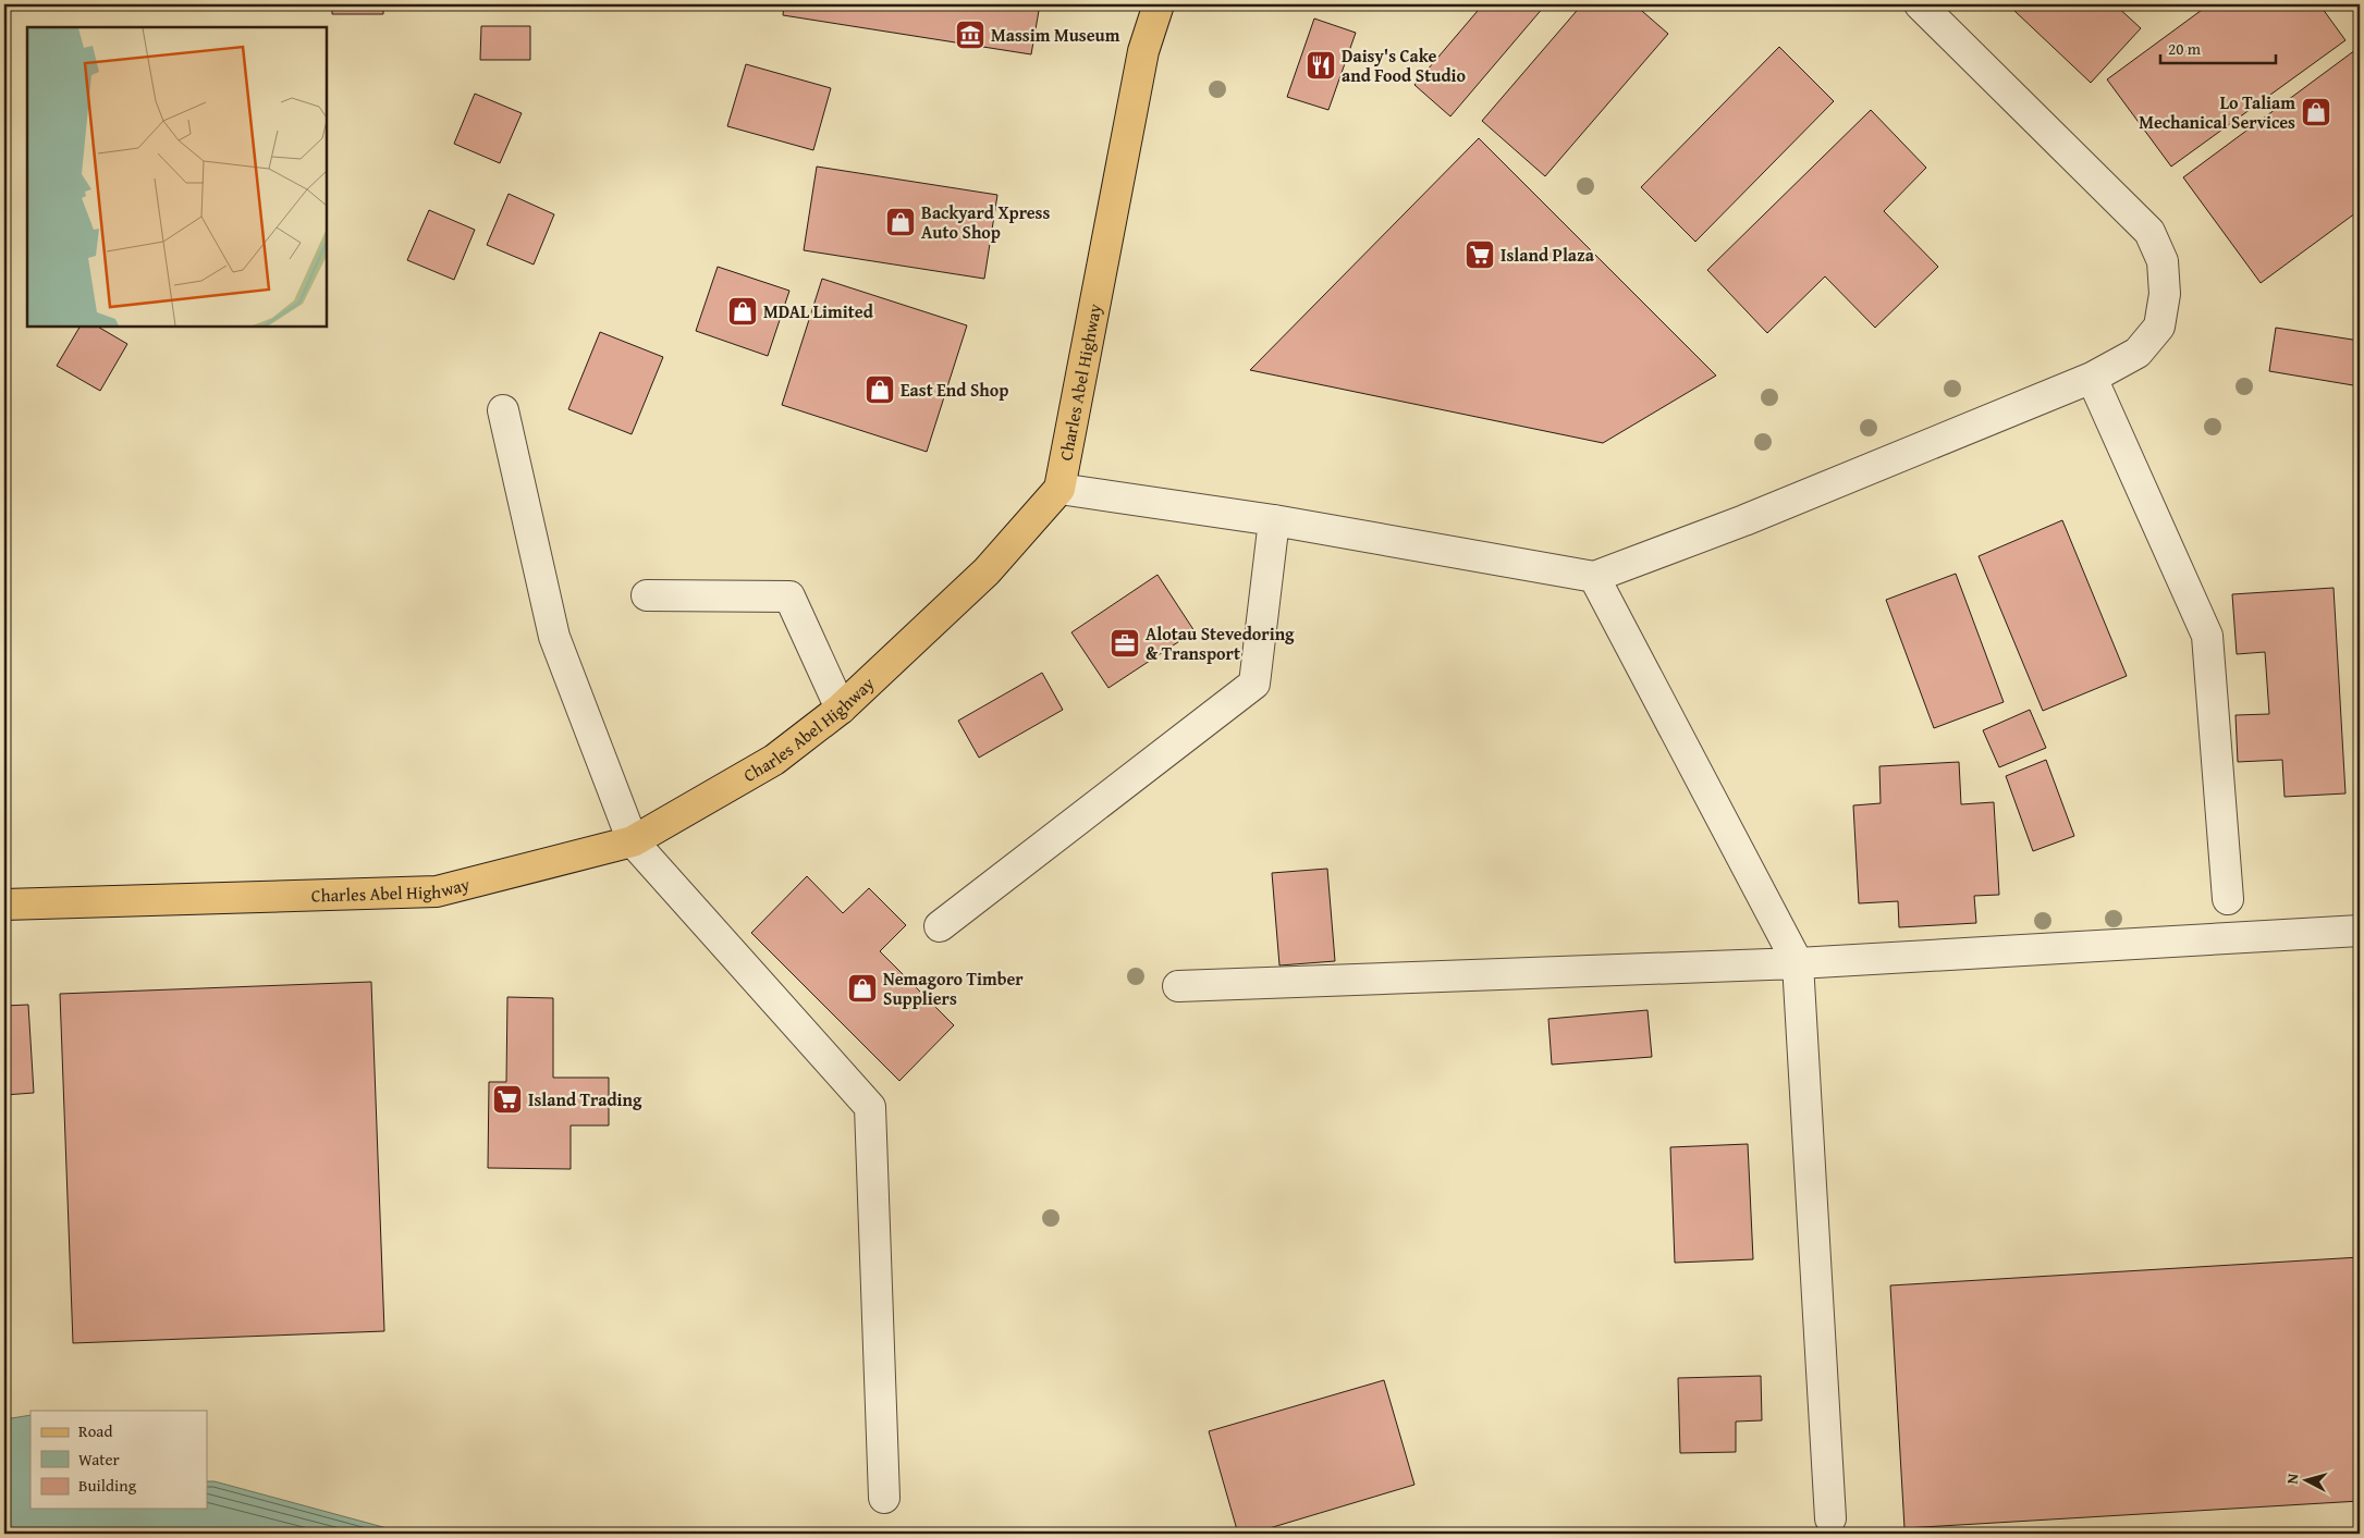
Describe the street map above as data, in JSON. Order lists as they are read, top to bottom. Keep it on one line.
{"streets":{"main road":["Charles Abel Highway"]},"places":{"museum":["Massim Museum"],"restaurant":["Daisy's Cake and Food Studio"],"shop":["Lo Taliam Mechanical Services","Backyard Xpress Auto Shop","MDAL Limited","East End Shop","Nemagoro Timber Suppliers"],"supermarket":["Island Plaza","Island Trading"],"office":["Alotau Stevedoring & Transport"]},"legend":["Road","Water","Building"],"scale_bar":"20 m","north":"left"}
